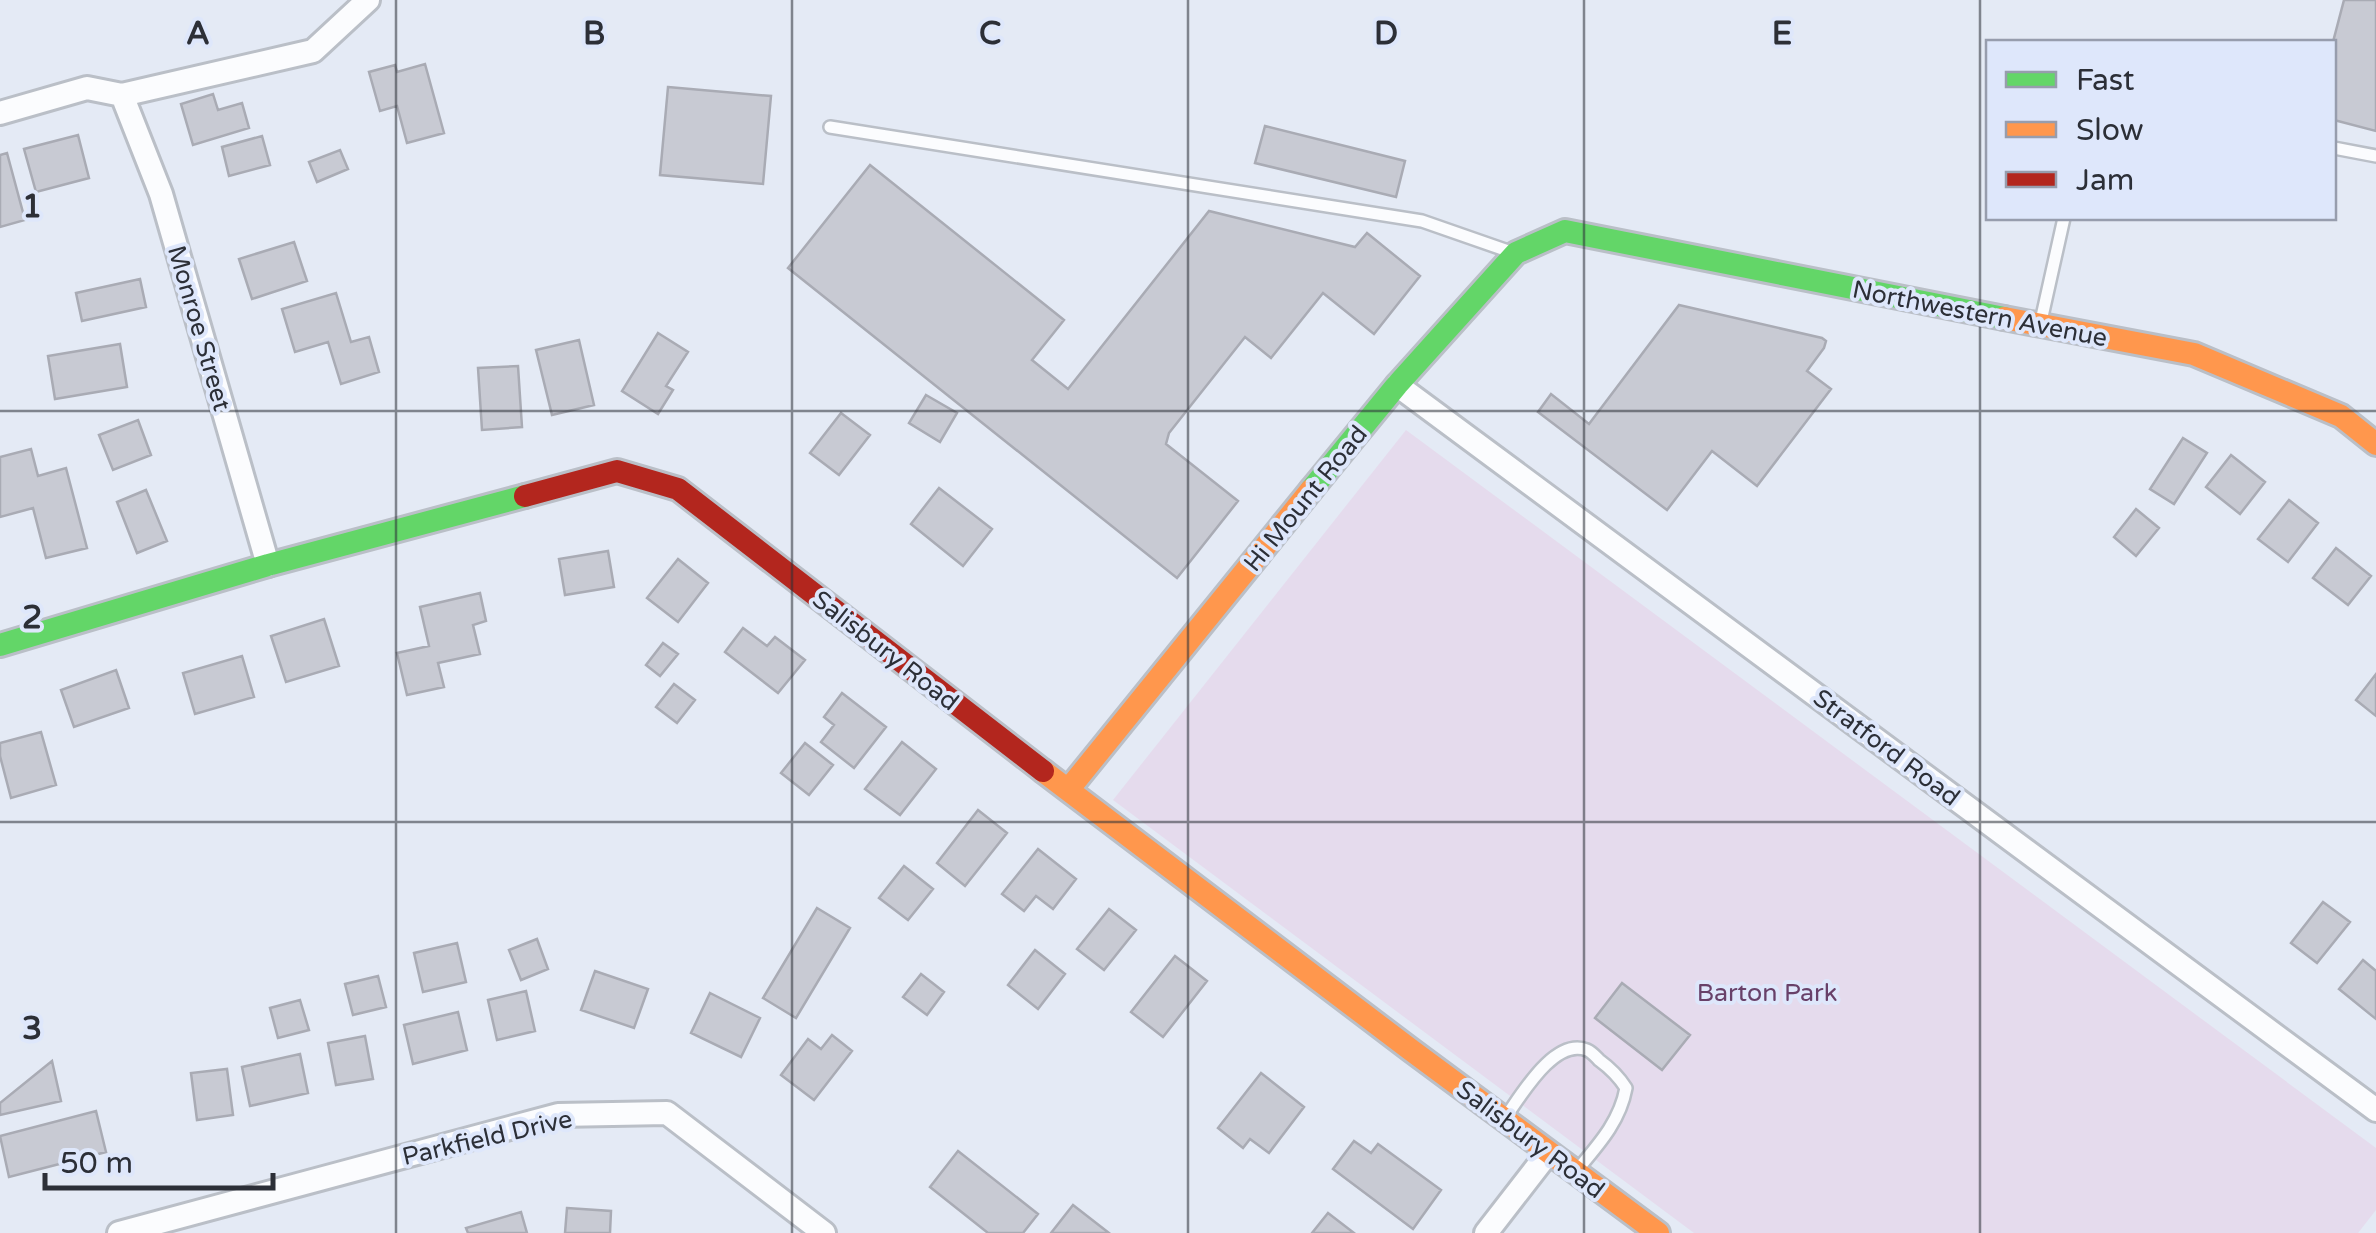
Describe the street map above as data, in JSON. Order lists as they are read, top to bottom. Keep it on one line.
{"streets":{"street":["Northwestern Avenue","Monroe Street","Hi Mount Road","Salisbury Road","Stratford Road","Parkfield Drive"]},"crossings":[["Northwestern Avenue","Hi Mount Road"],["Monroe Street","Salisbury Road"],["Hi Mount Road","Salisbury Road"],["Hi Mount Road","Stratford Road"]],"parks":["Barton Park"],"legend":["Fast","Slow","Jam"],"scale_bar":"50 m","grid":{"columns":["A","B","C","D","E"],"rows":["1","2","3"]}}
